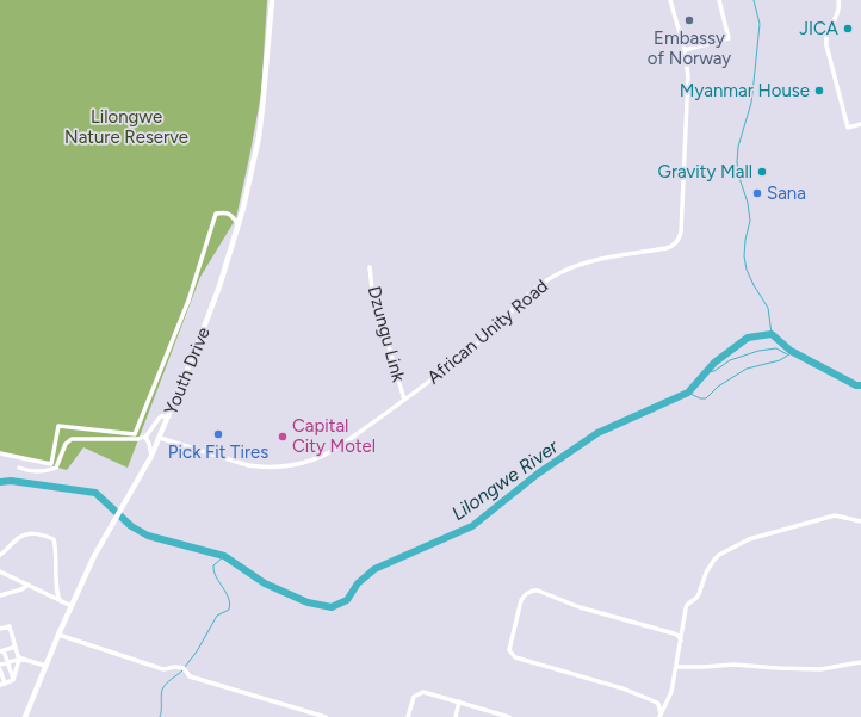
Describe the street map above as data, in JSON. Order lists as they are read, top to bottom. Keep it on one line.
{"streets":{"street":["African Unity Road","Dzungu Link","Youth Drive"]},"crossings":[["African Unity Road","Dzungu Link"],["African Unity Road","Youth Drive"]],"water":["Lilongwe River"],"parks":["Lilongwe Nature Reserve"],"places":["Embassy of Norway","JICA","Myanmar House","Gravity Mall","Sana","Pick Fit Tires","Capital City Motel"]}
